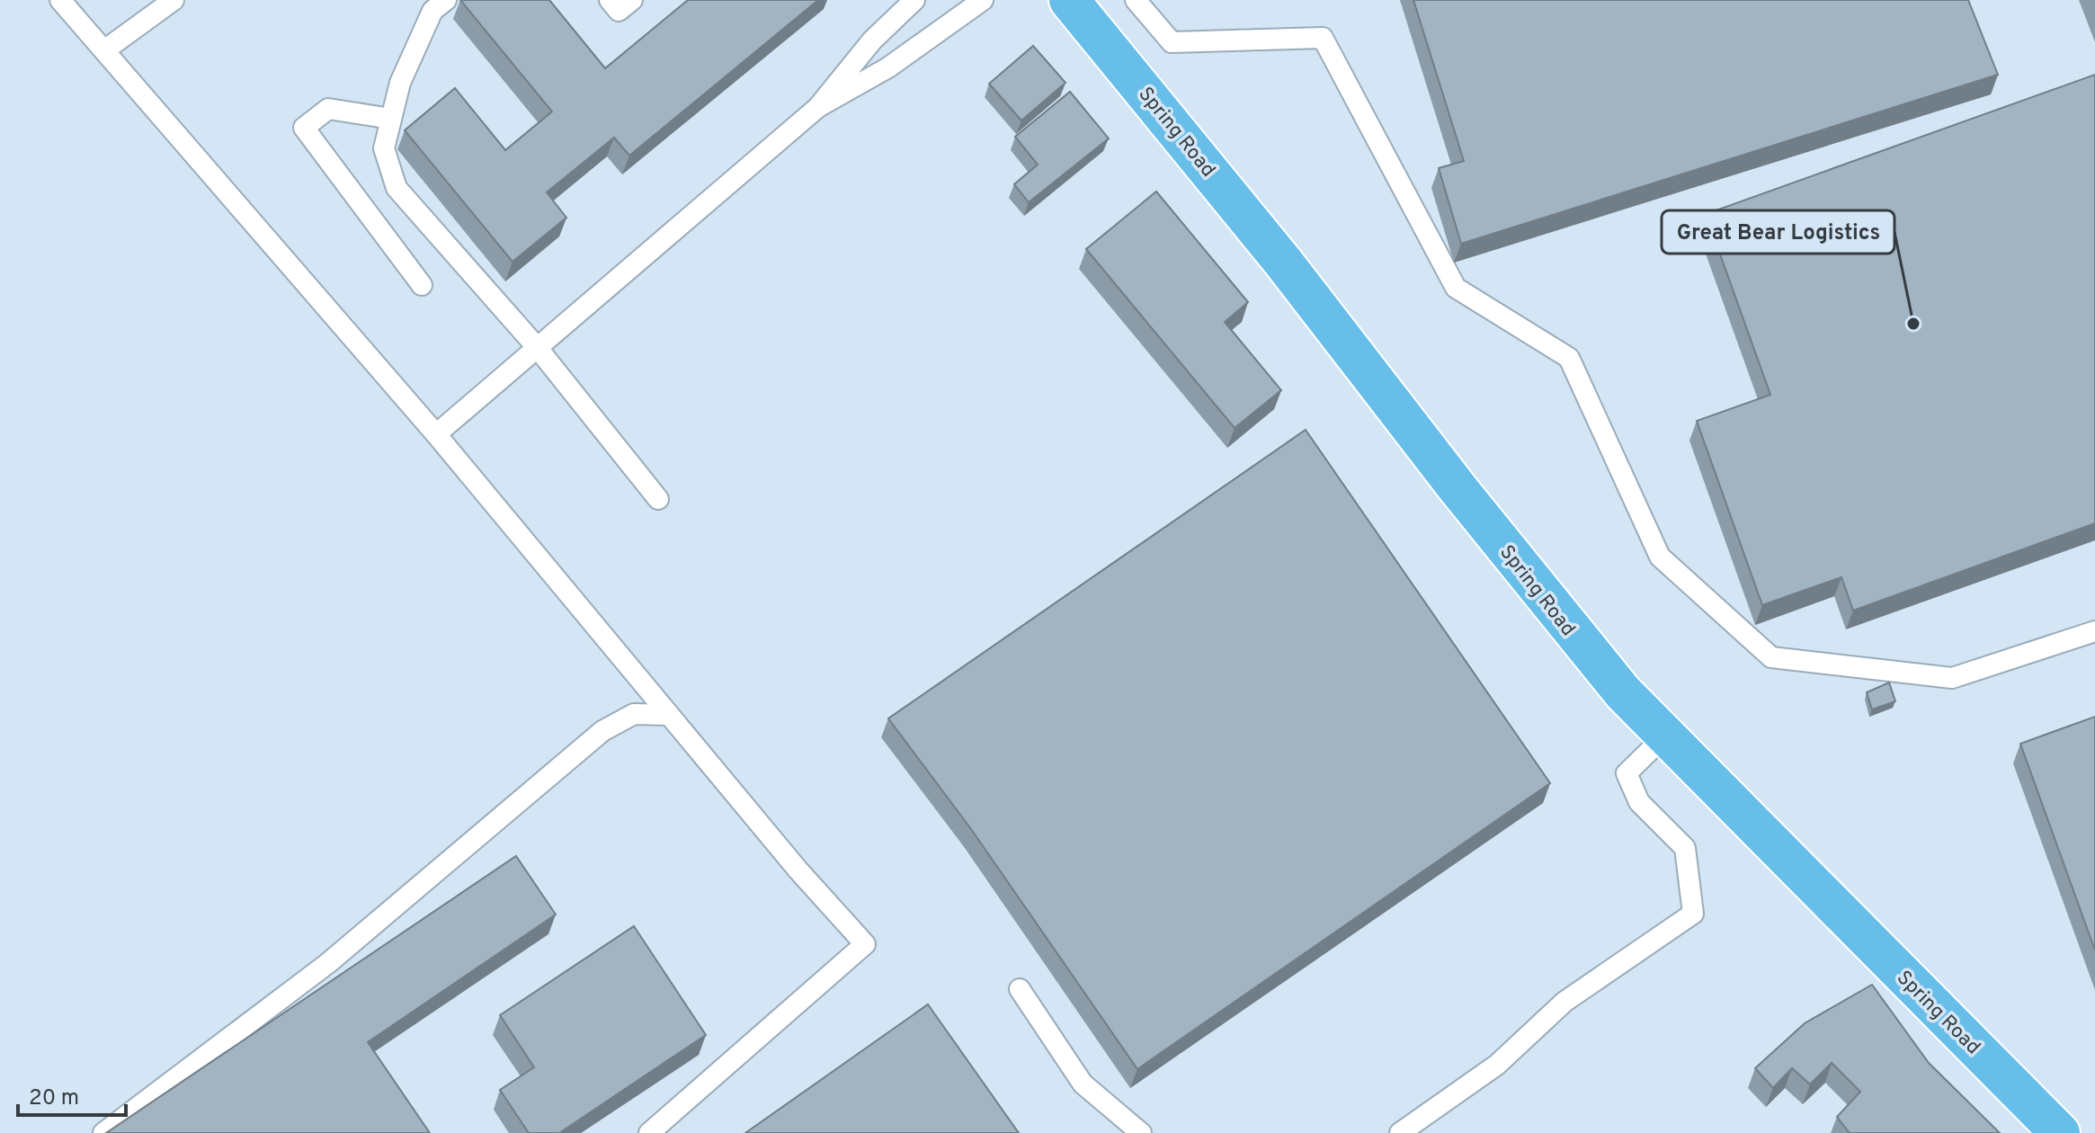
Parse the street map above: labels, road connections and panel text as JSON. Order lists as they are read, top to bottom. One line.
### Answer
{"streets":{"main road":["Spring Road"]},"places":["Great Bear Logistics"],"scale_bar":"20 m"}
